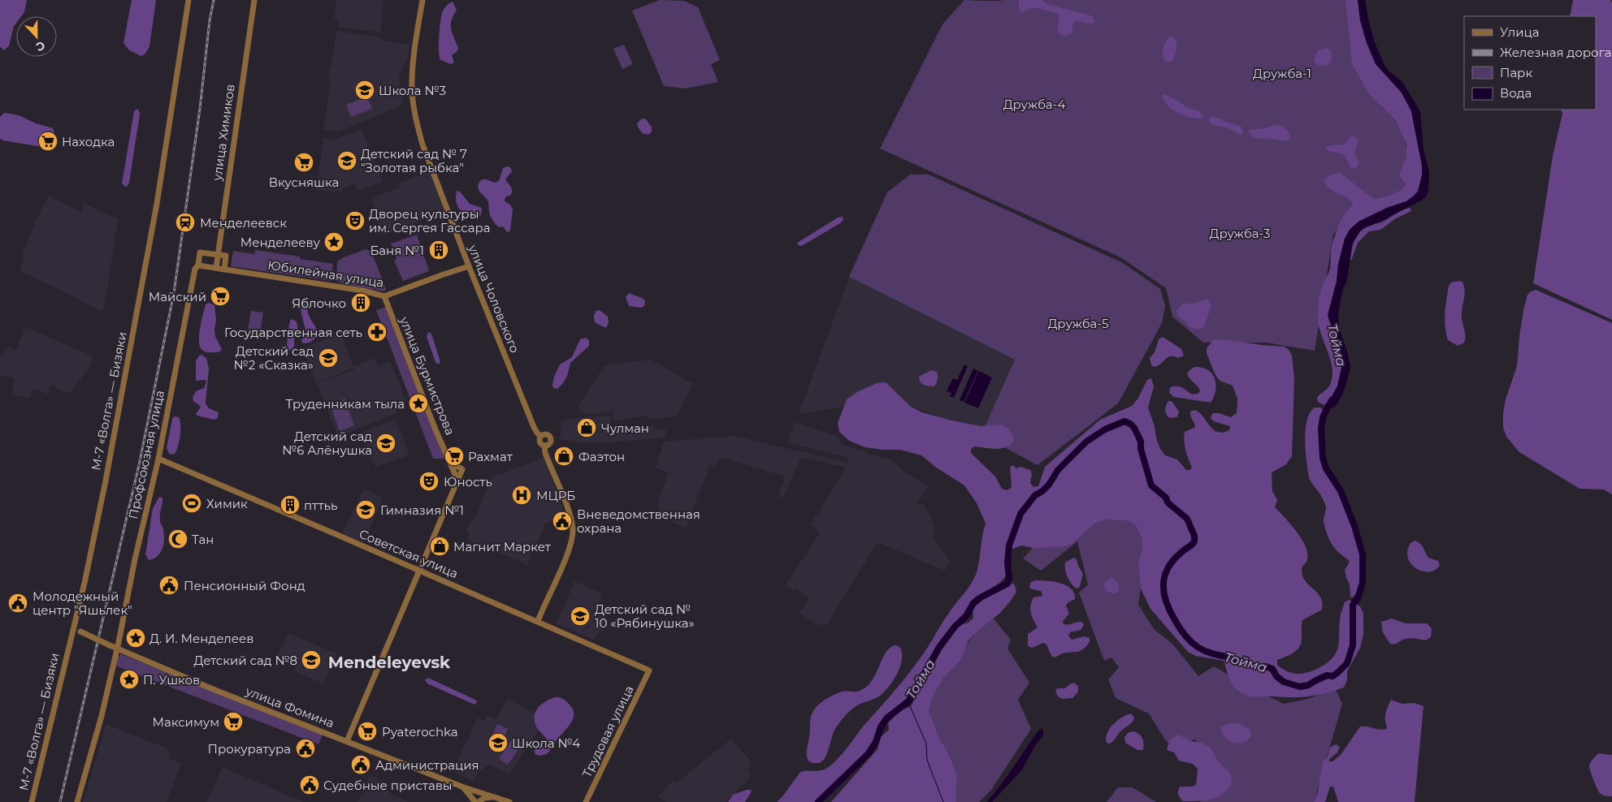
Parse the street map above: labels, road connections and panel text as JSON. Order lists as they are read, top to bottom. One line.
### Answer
{"streets":{"street":["улица Химиков","Юбилейная улица","улица Чоловского","улица Бурмистрова","М-7 «Волга» — Бизяки","Профсоюзная улица","Советская улица","улица Фомина","Трудовая улица"]},"crossings":[["улица Химиков","Юбилейная улица"],["улица Химиков","Профсоюзная улица"],["Юбилейная улица","улица Чоловского"],["Юбилейная улица","улица Бурмистрова"],["Юбилейная улица","Профсоюзная улица"],["М-7 «Волга» — Бизяки","улица Фомина"],["Профсоюзная улица","Советская улица"],["Профсоюзная улица","улица Фомина"],["Советская улица","Трудовая улица"]],"districts":["Mendeleyevsk"],"water":["Тойма"],"parks":["Дружба-1","Дружба-4","Дружба-3","Дружба-5"],"places":{"school or university":["Школа №3","Детский сад № 7 \"Золотая рыбка\"","Детский сад №2 «Сказка»","Детский сад №6 Алёнушка","Гимназия №1","Детский сад № 10 «Рябинушка»","Детский сад №8","Школа №4"],"supermarket":["Находка","Вкусняшка","Майский","Рахмат","Максимум","Pyaterochka"],"theatre":["Дворец культуры им. Сергея Гассара","Юность"],"station":["Менделеевск"],"place":["Менделееву","Труденникам тыла","Д. И. Менделеев","П. Ушков"],"building":["Баня №1","Яблочко","пттьь"],"pharmacy":["Государственная сеть"],"shop":["Чулман","Фаэтон","Магнит Маркет"],"hospital":["МЦРБ"],"sports":["Химик"],"public building":["Вневедомственная охрана","Пенсионный Фонд","Молодежный центр \"Яшьлек\"","Прокуратура","Администрация","Судебные приставы"],"mosque":["Тан"]},"legend":["Улица","Железная дорога","Парк","Вода"],"north":"bottom"}
